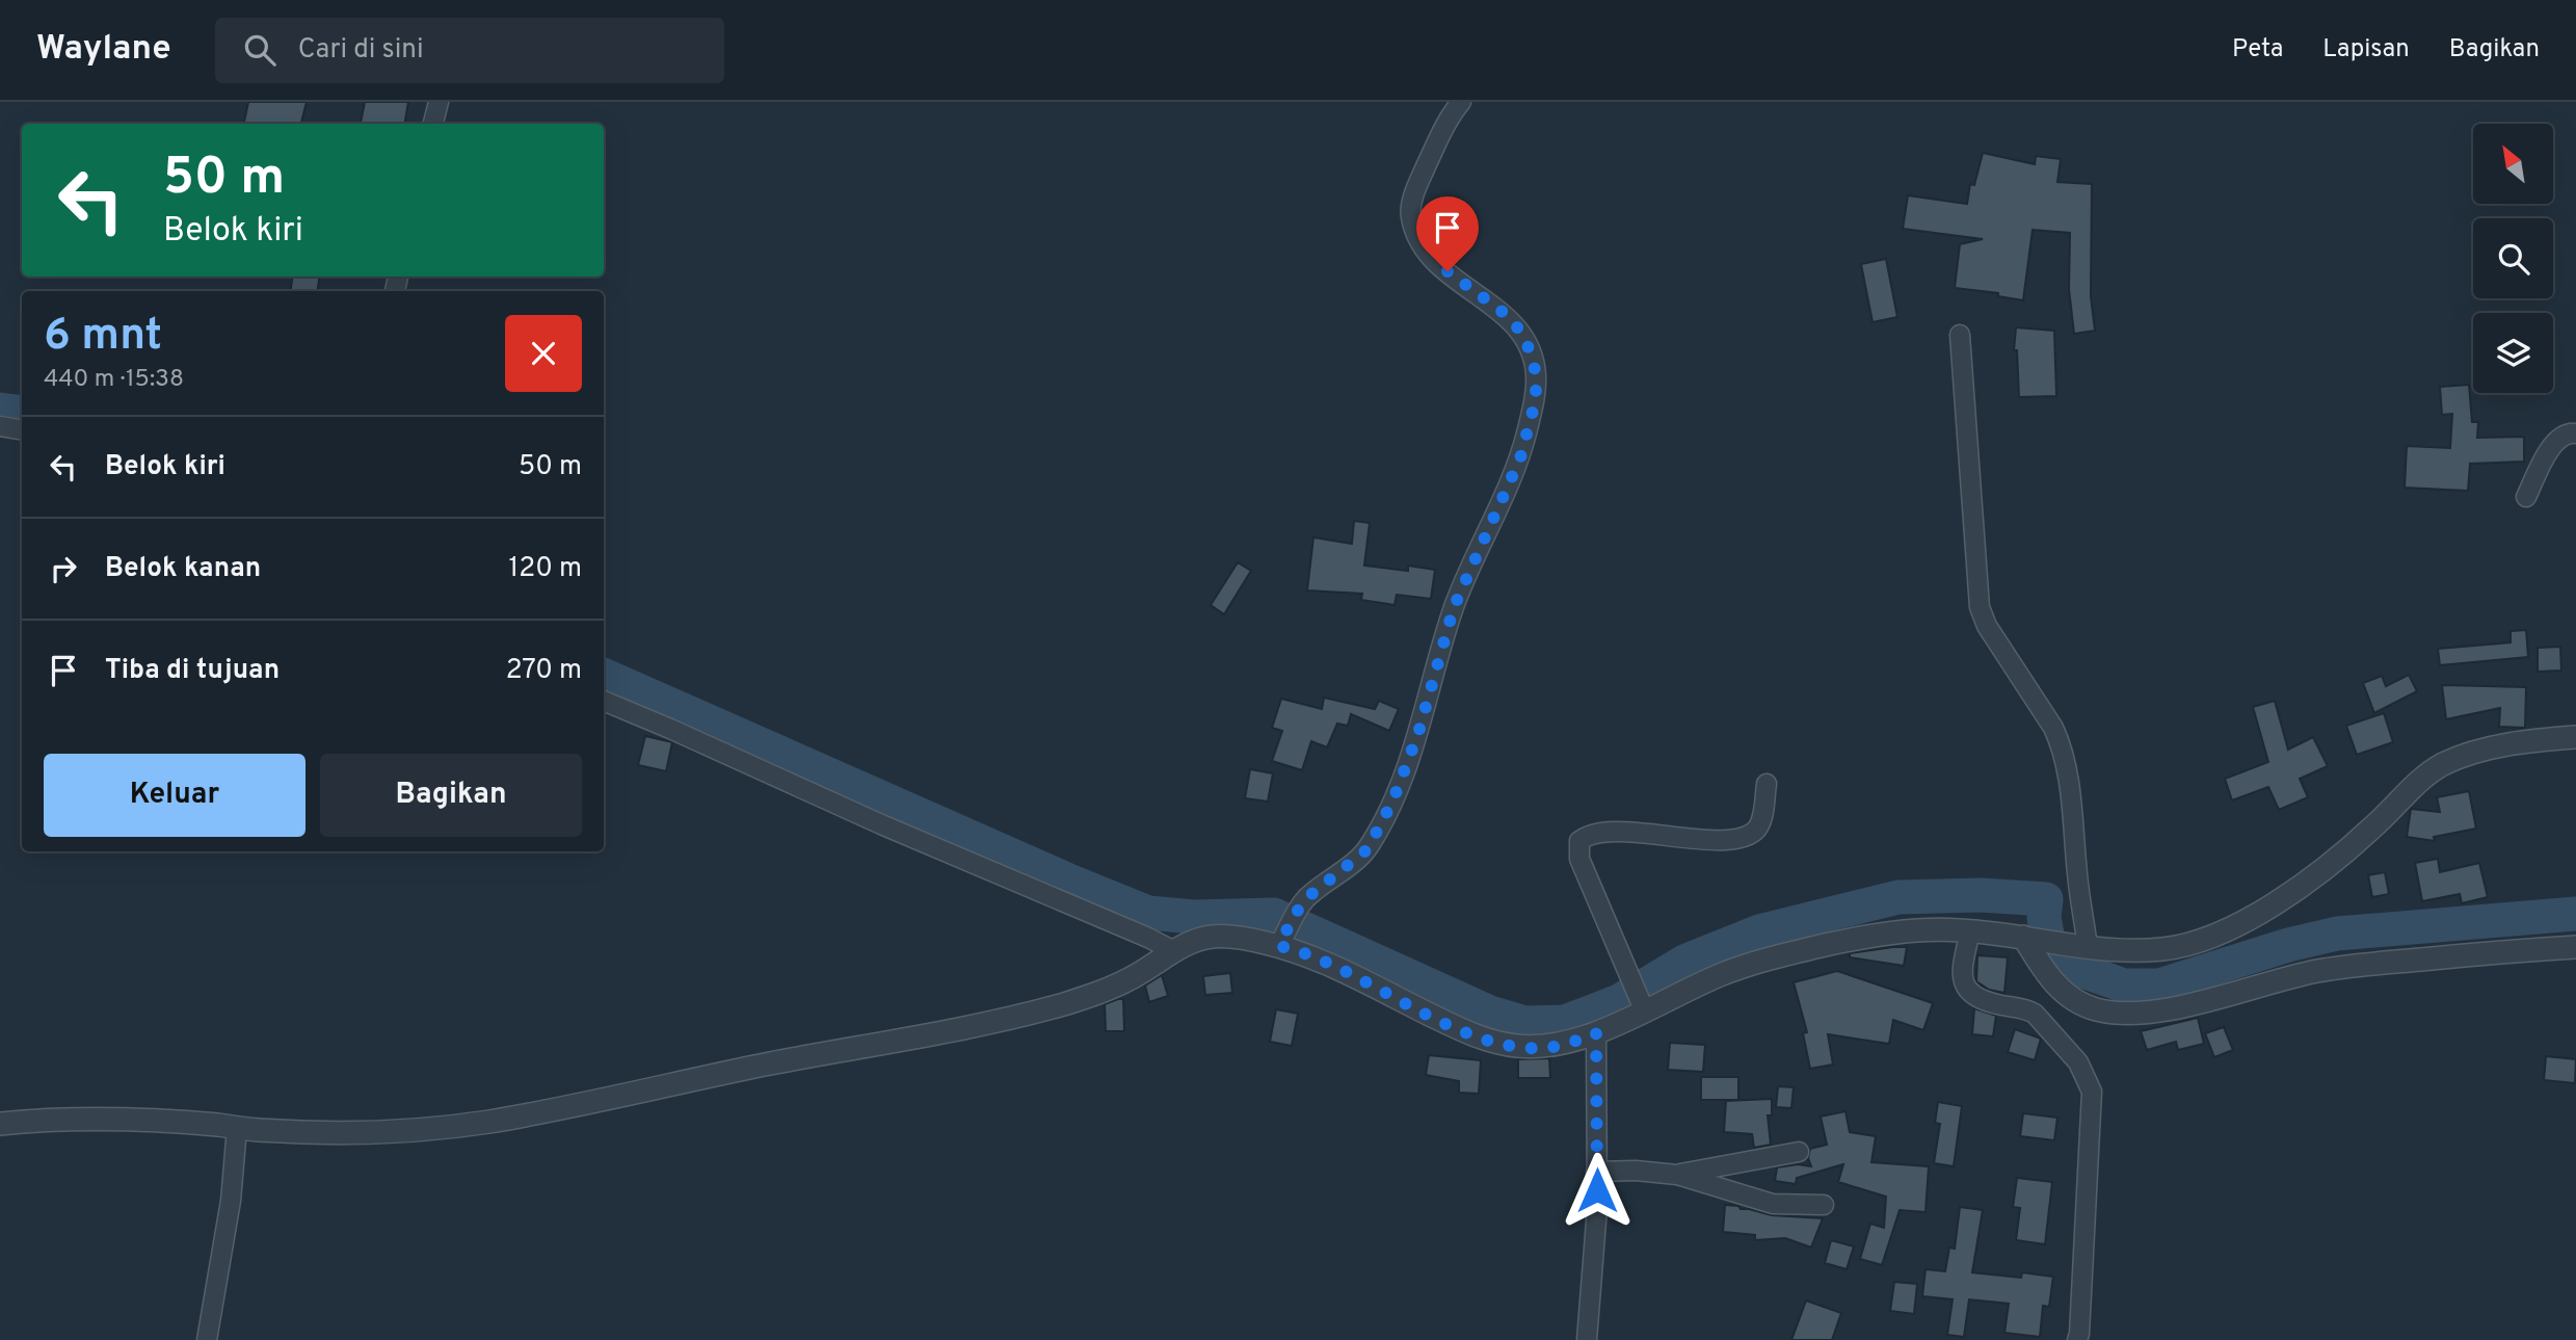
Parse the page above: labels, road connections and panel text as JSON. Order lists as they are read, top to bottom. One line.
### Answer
{"north":"top left","page":{"header":"Waylane","search":"Cari di sini","nav":["Peta","Lapisan","Bagikan"],"turn":["50 m","Belok kiri"],"heading":["6 mnt","440 m · 15:38"],"list":[{"name":"Belok kiri","value":"50 m"},{"name":"Belok kanan","value":"120 m"},{"name":"Tiba di tujuan","value":"270 m"}],"buttons":["Keluar","Bagikan"]}}
